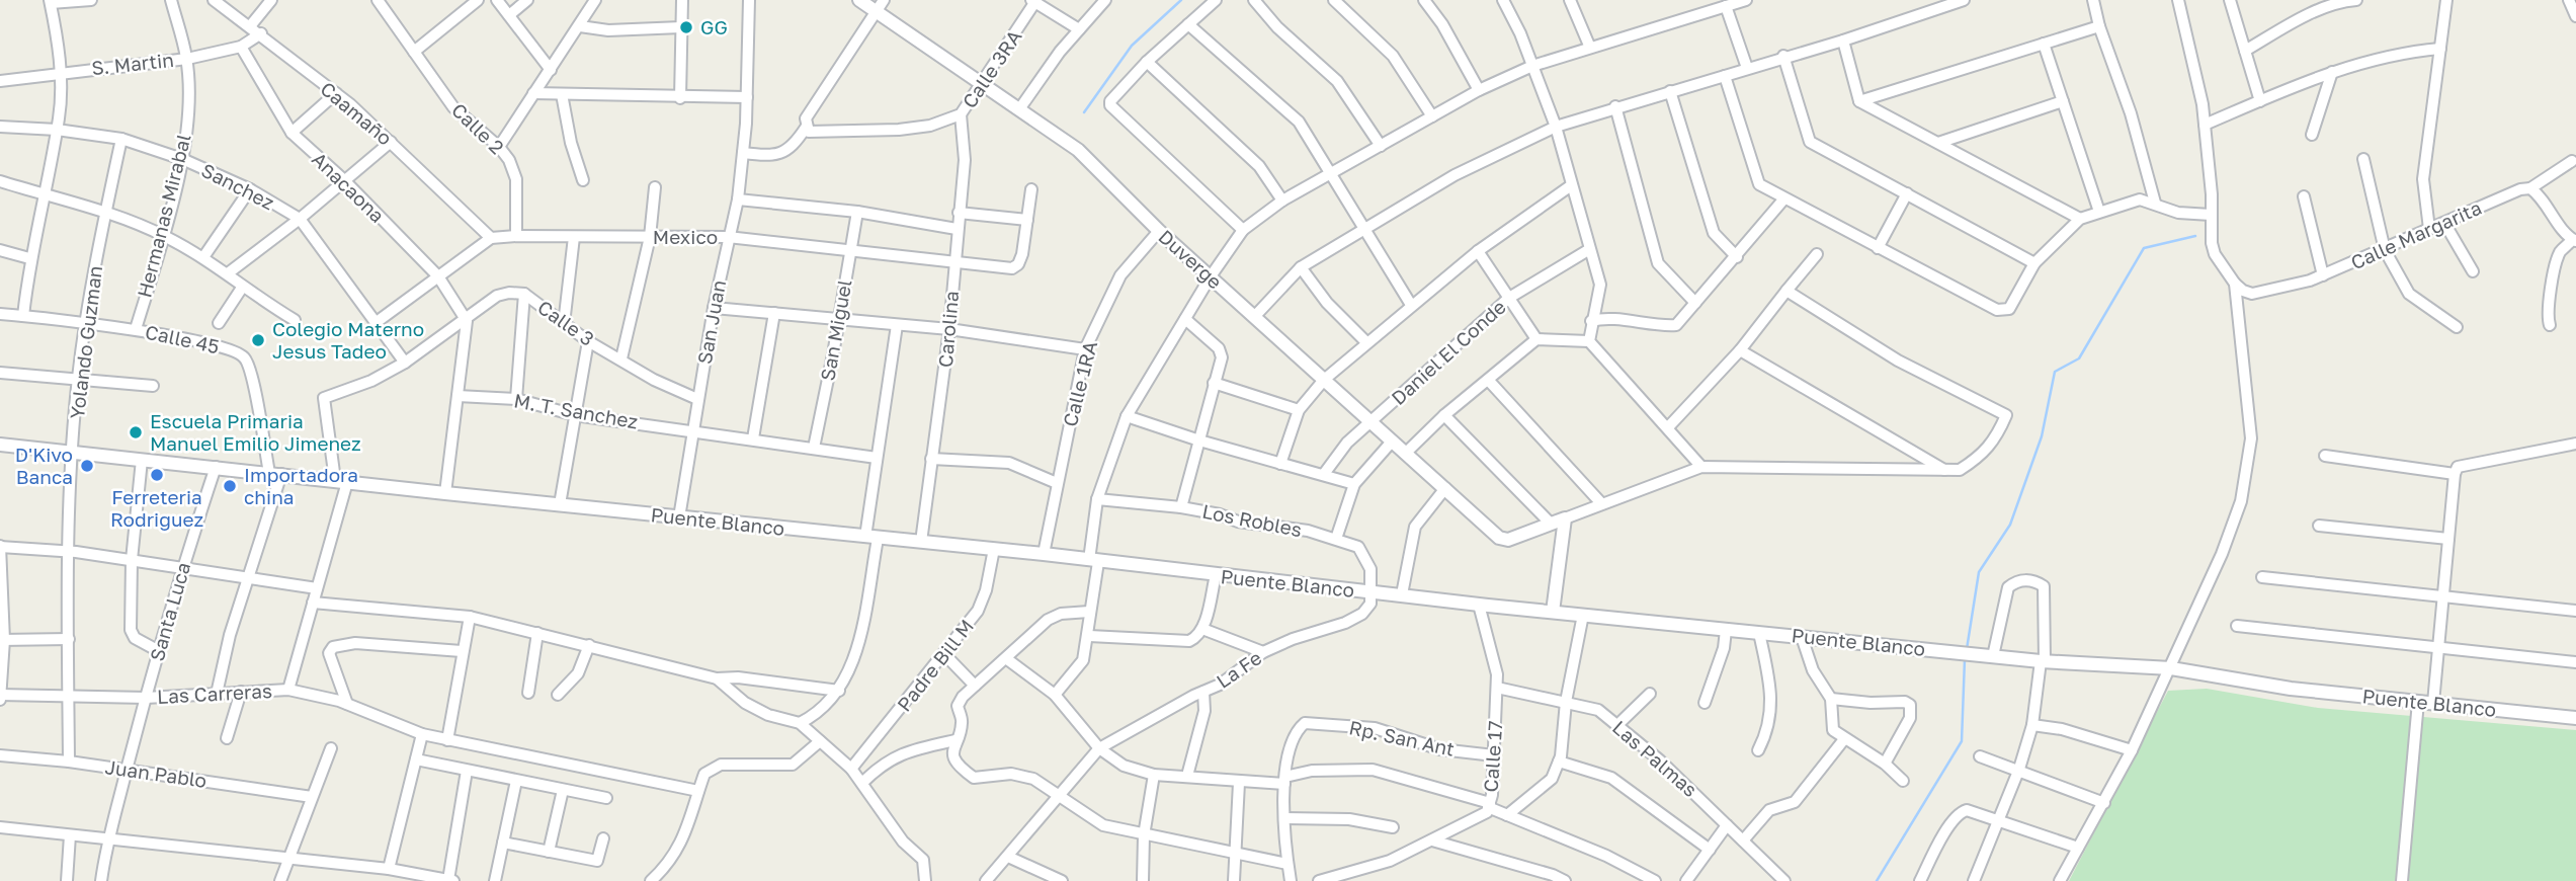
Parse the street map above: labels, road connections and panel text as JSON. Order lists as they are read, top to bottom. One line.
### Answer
{"streets":{"street":["S. Martin","Calle 3RA","Caamaño","Calle 2","Sanchez","Anacaona","Hermanas Mirabal","Calle Margarita","Mexico","Duverge","San Juan","Calle 3","Carolina","San Miguel","Calle 45","Yolando Guzman","Daniel El Conde","Calle 1RA","M. T. Sanchez","Los Robles","Puente Blanco","Santa Luca","Padre Bill M","La Fe","Las Carreras","Rp. San Ant","Calle 17","Las Palmas","Juan Pablo"]},"crossings":[["S. Martin","Caamaño"],["S. Martin","Anacaona"],["S. Martin","Hermanas Mirabal"],["Calle 3RA","Duverge"],["Calle 3RA","Carolina"],["Caamaño","Mexico"],["Calle 2","Mexico"],["Sanchez","Hermanas Mirabal"],["Sanchez","Calle 3"],["Sanchez","Yolando Guzman"],["Anacaona","Calle 3"],["Hermanas Mirabal","Calle 45"],["Mexico","San Juan"],["Mexico","Carolina"],["Mexico","San Miguel"],["Duverge","Daniel El Conde"],["Duverge","Calle 1RA"],["San Juan","Calle 3"],["San Juan","M. T. Sanchez"],["San Juan","Puente Blanco"],["Calle 3","Puente Blanco"],["Carolina","Puente Blanco"],["San Miguel","M. T. Sanchez"],["Calle 45","Yolando Guzman"],["Calle 45","Puente Blanco"],["Yolando Guzman","Puente Blanco"],["Yolando Guzman","Las Carreras"],["Yolando Guzman","Juan Pablo"],["Calle 1RA","Puente Blanco"],["Los Robles","Puente Blanco"],["Los Robles","La Fe"],["Puente Blanco","Santa Luca"],["Puente Blanco","Padre Bill M"],["Puente Blanco","La Fe"],["Puente Blanco","Calle 17"],["Santa Luca","Las Carreras"],["Santa Luca","Juan Pablo"],["Rp. San Ant","Calle 17"],["Calle 17","Las Palmas"]],"places":["GG","Colegio Materno Jesus Tadeo","Escuela Primaria Manuel Emilio Jimenez","D'Kivo Banca","Ferreteria Rodriguez","Importadora china"]}
